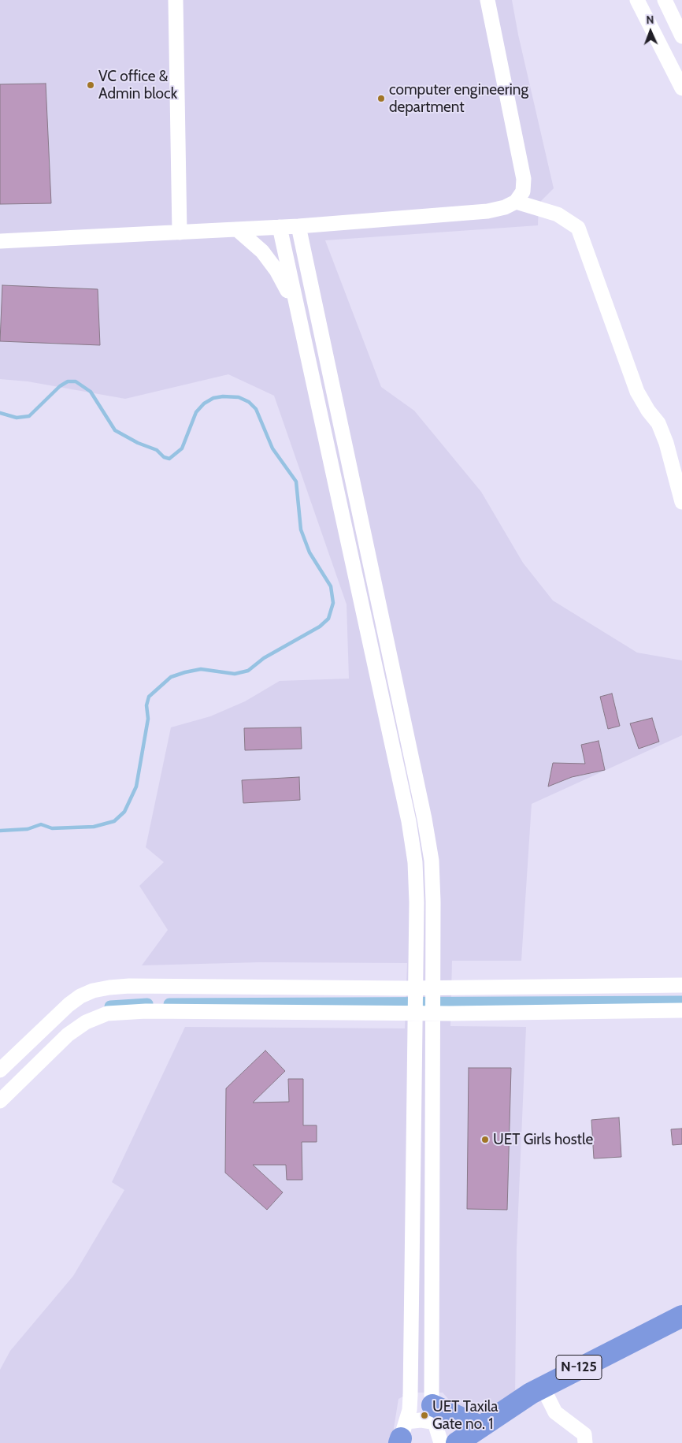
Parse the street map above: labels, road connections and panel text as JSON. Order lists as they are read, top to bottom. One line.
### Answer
{"streets":{"highway":["N-125"]},"places":["VC office & Admin block","computer engineering department","UET Girls hostle","UET Taxila Gate no. 1"],"north":"top"}
